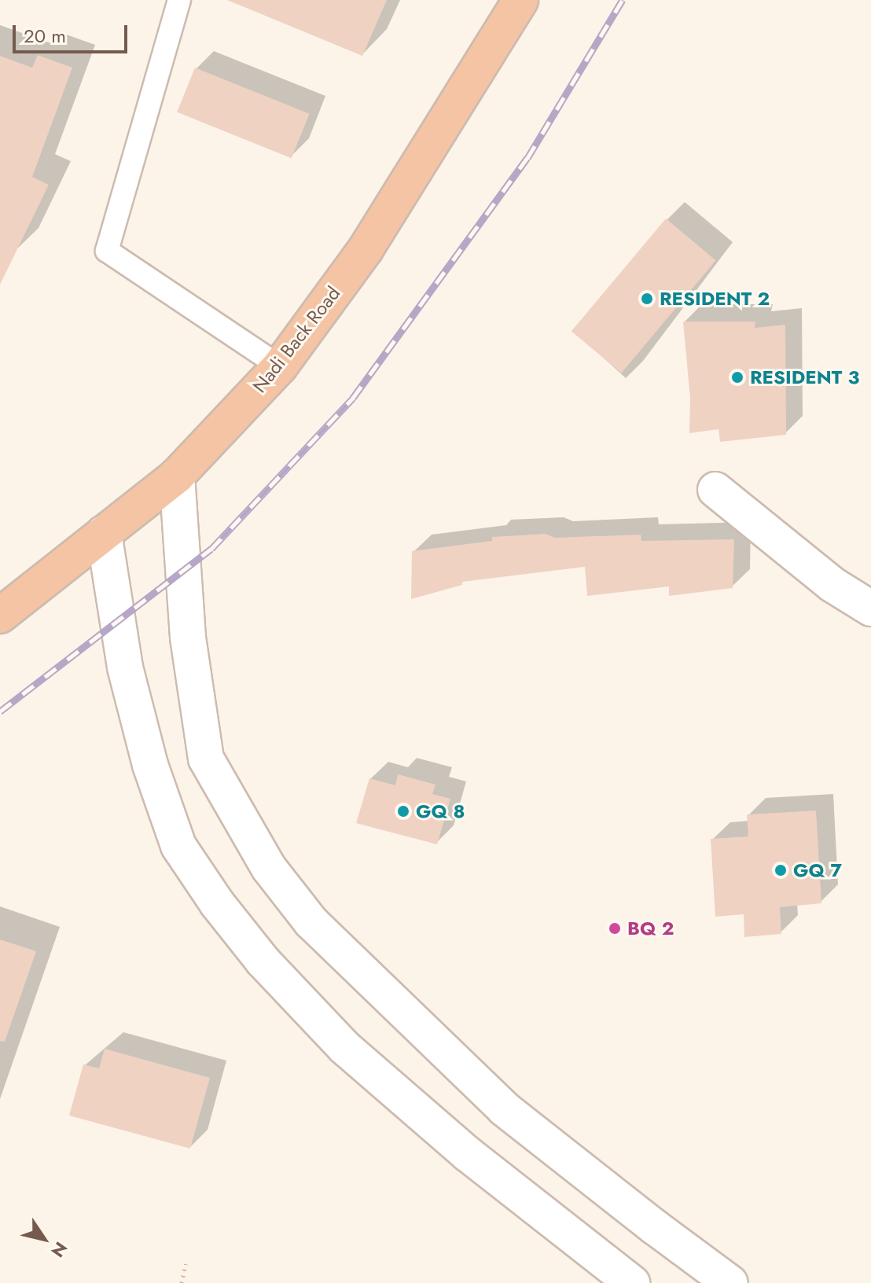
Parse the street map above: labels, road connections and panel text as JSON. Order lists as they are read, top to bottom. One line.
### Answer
{"streets":{"highway":["Nadi Back Road"]},"places":["RESIDENT 2","RESIDENT 3","GQ 8","GQ 7","BQ 2"],"scale_bar":"20 m","north":"bottom right"}
